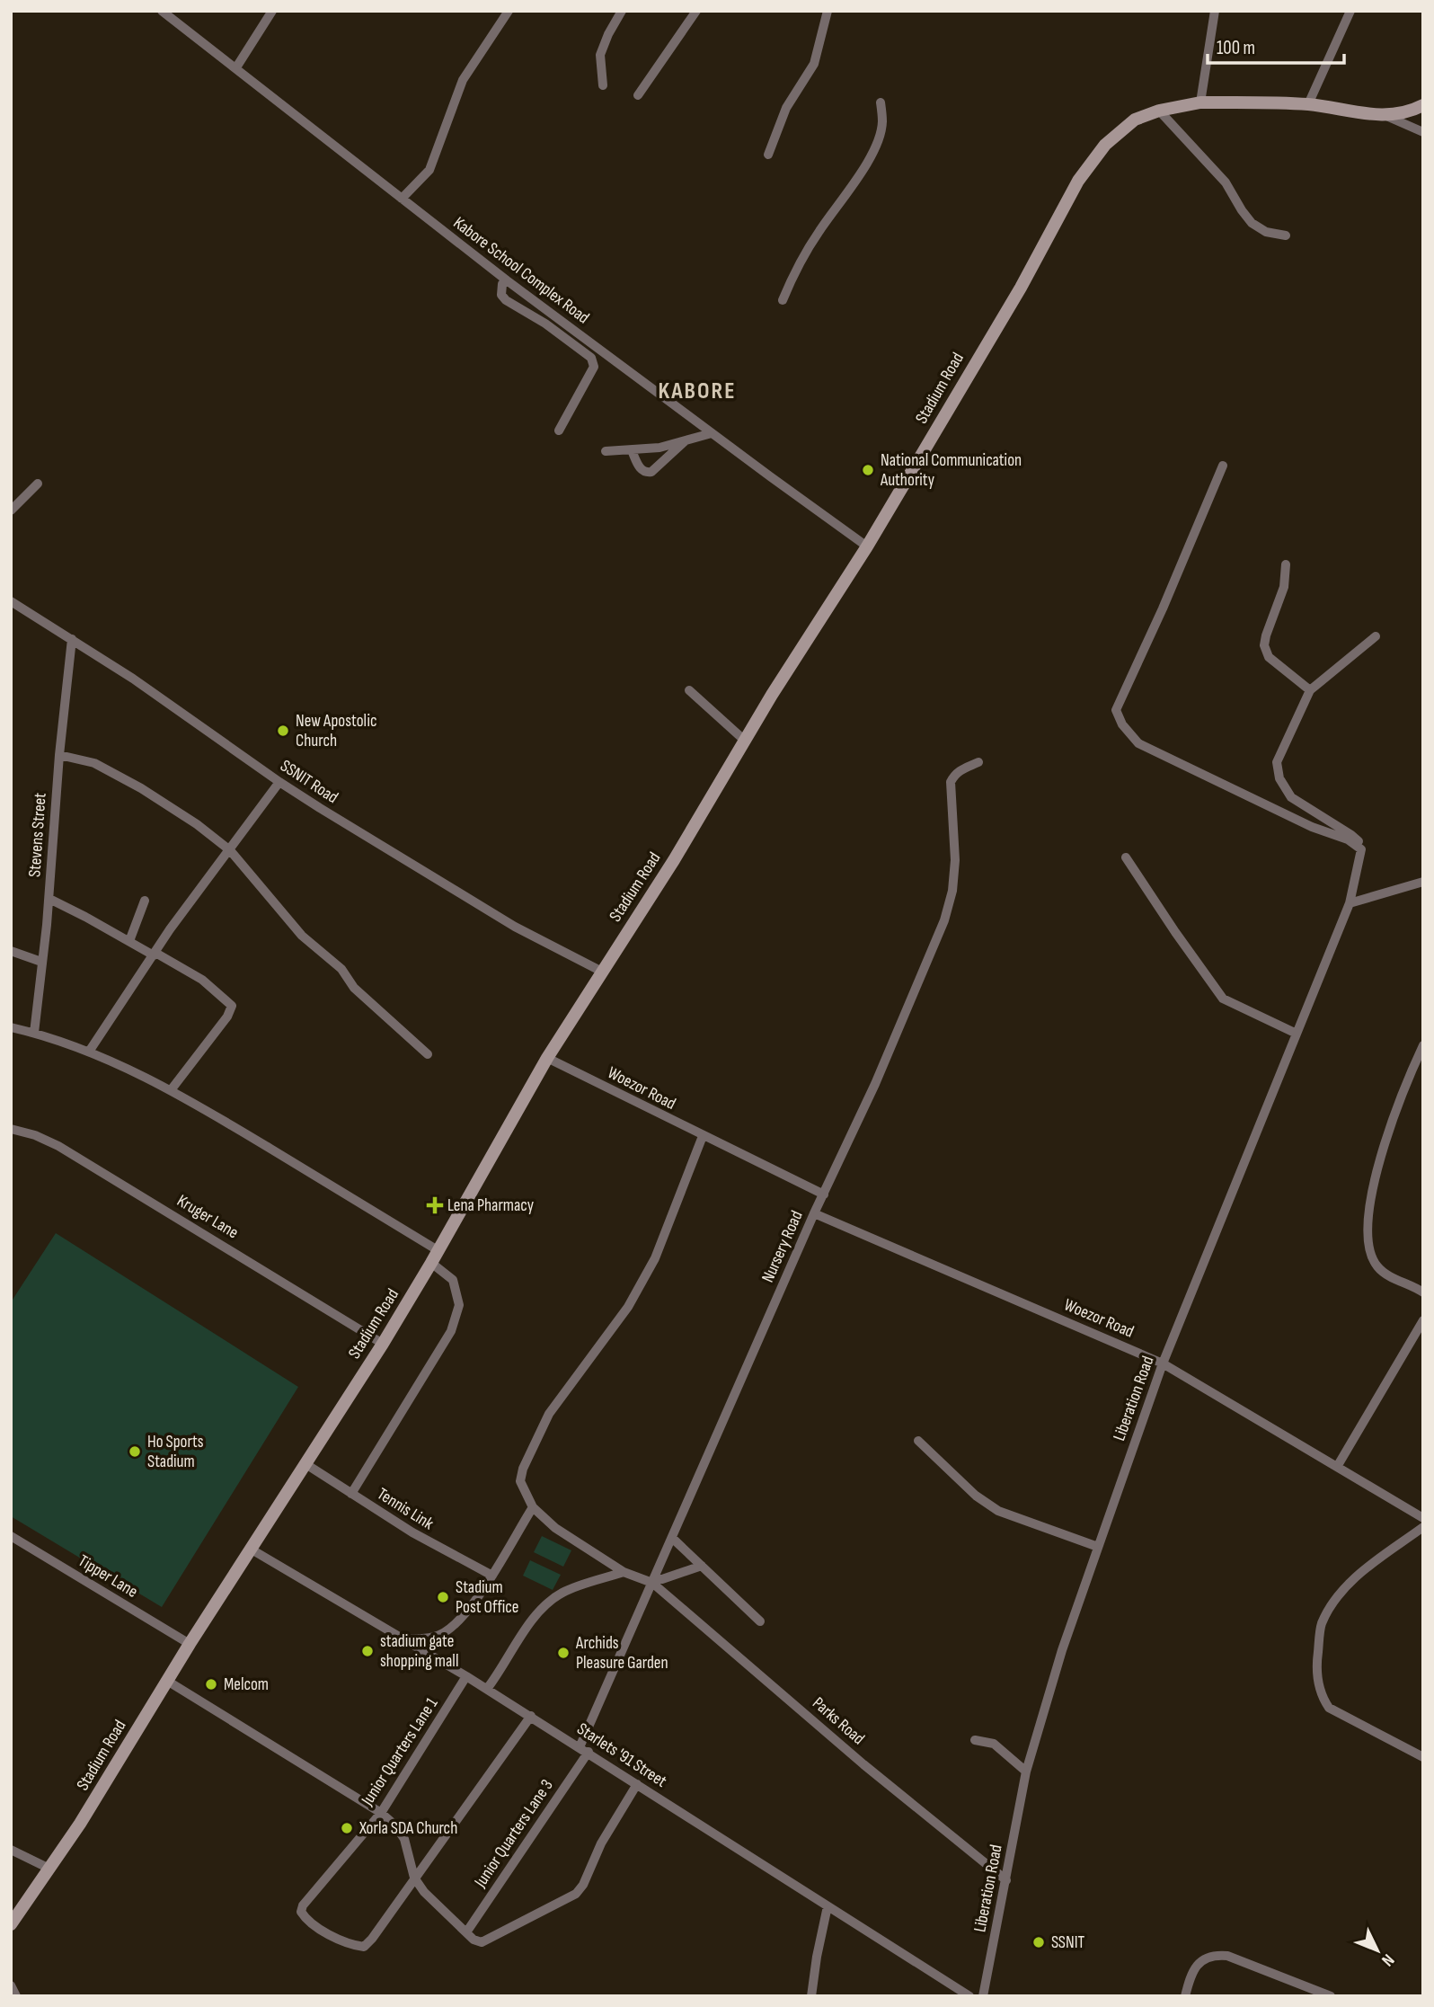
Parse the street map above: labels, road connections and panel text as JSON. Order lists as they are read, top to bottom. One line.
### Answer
{"streets":{"main road":["Stadium Road"],"street":["Kabore School Complex Road","SSNIT Road","Stevens Street","Woezor Road","Kruger Lane","Nursery Road","Liberation Road","Tennis Link","Tipper Lane","Parks Road","Junior Quarters Lane 1","Starlets '91 Street","Junior Quarters Lane 3"]},"crossings":[["Kabore School Complex Road","Stadium Road"],["Stadium Road","SSNIT Road"],["Stadium Road","Woezor Road"],["Stadium Road","Kruger Lane"],["Stadium Road","Tennis Link"],["Stadium Road","Tipper Lane"],["Stadium Road","Starlets '91 Street"],["SSNIT Road","Stevens Street"],["Woezor Road","Nursery Road"],["Woezor Road","Liberation Road"],["Nursery Road","Parks Road"],["Nursery Road","Starlets '91 Street"],["Nursery Road","Junior Quarters Lane 3"],["Liberation Road","Parks Road"],["Junior Quarters Lane 1","Starlets '91 Street"],["Starlets '91 Street","Junior Quarters Lane 3"]],"districts":["KABORE"],"places":{"other":["National Communication Authority","New Apostolic Church","Ho Sports Stadium","Stadium Post Office","stadium gate shopping mall","Archids Pleasure Garden","Melcom","Xorla SDA Church","SSNIT"],"health":["Lena Pharmacy"]},"scale_bar":"100 m","north":"bottom right"}
